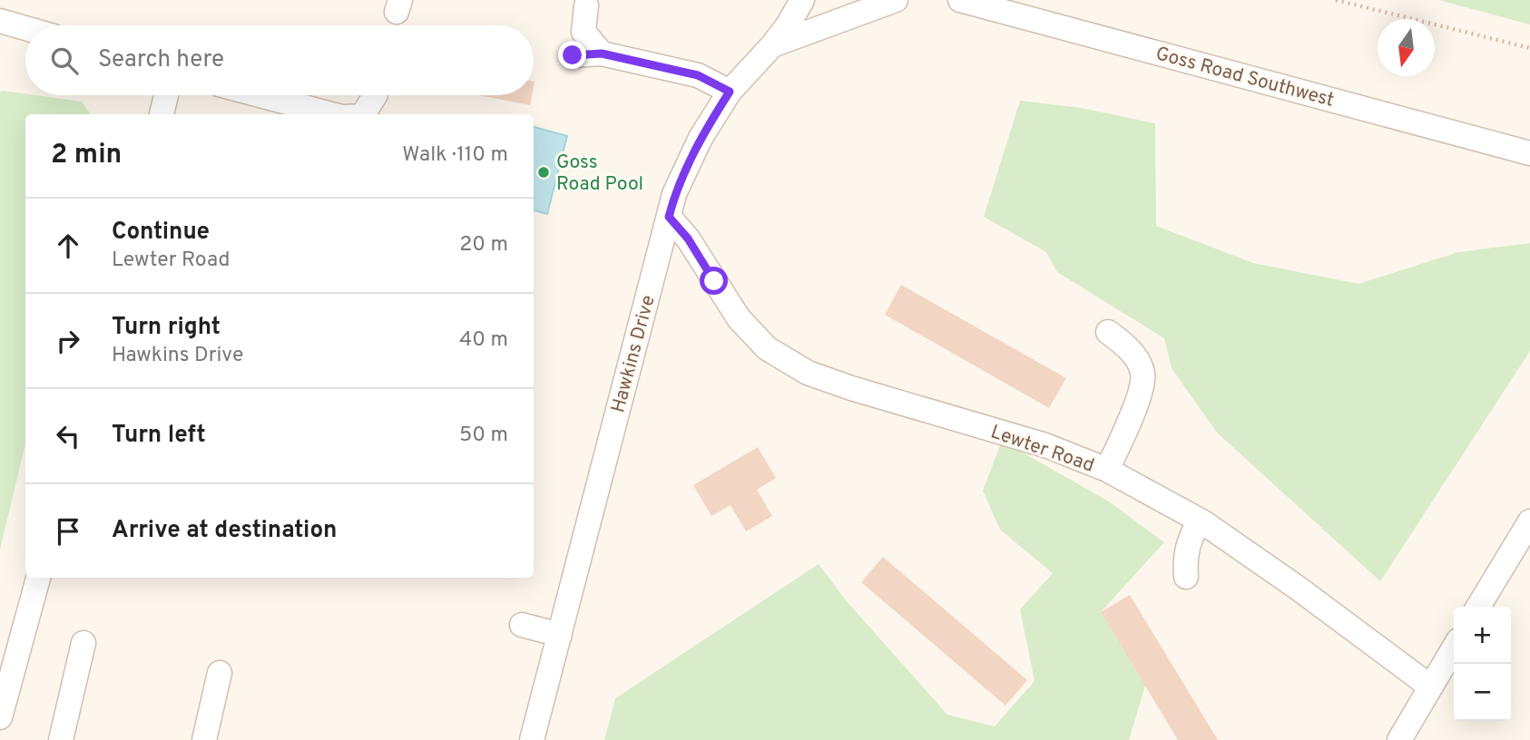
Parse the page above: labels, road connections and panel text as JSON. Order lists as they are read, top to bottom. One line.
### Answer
{"streets":{"street":["Goss Road Southwest","Hawkins Drive","Lewter Road"]},"crossings":[["Hawkins Drive","Lewter Road"]],"places":["Goss Road Pool"],"north":"bottom","page":{"search":"Search here","heading":["2 min","Walk · 110 m"],"list":[["Continue","Lewter Road","20 m"],["Turn right","Hawkins Drive","40 m"],["Turn left","50 m"],"Arrive at destination"],"map_buttons":["+","−"]}}
